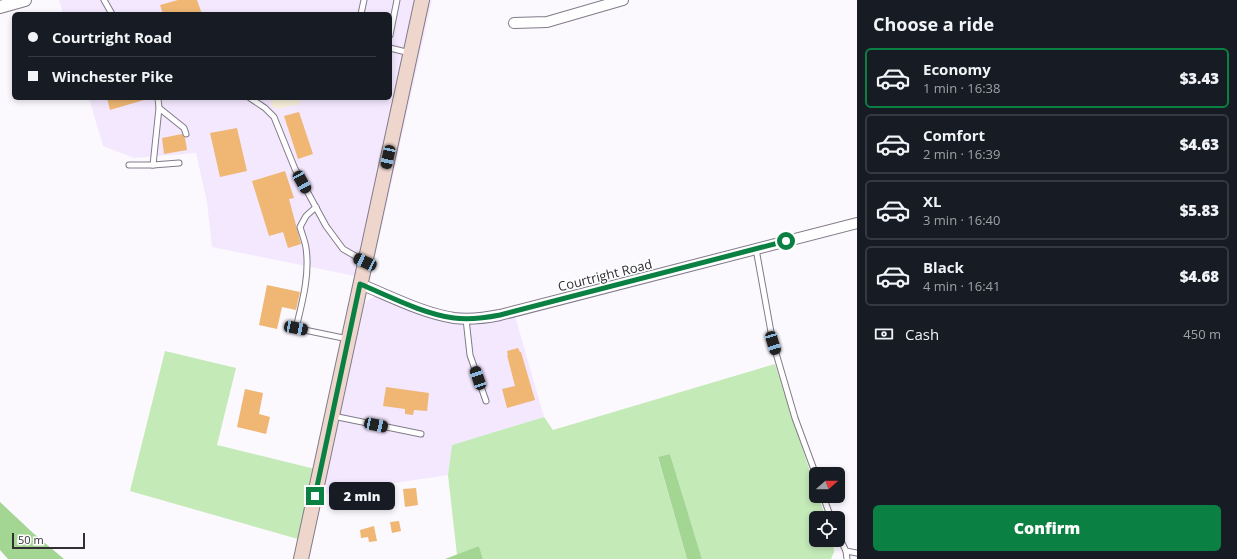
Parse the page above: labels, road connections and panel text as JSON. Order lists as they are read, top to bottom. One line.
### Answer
{"streets":{"street":["Courtright Road"]},"scale_bar":"50 m","north":"right","page":{"heading":"Choose a ride","banner":["Courtright Road","Winchester Pike"],"list":[{"name":"Economy","note":"1 min · 16:38","value":"$3.43"},{"name":"Comfort","note":"2 min · 16:39","value":"$4.63"},{"name":"XL","note":"3 min · 16:40","value":"$5.83"},{"name":"Black","note":"4 min · 16:41","value":"$4.68"}],"pay":["Cash","450 m"],"bubble":"2 min","buttons":"Confirm","scale":"50 m"}}
